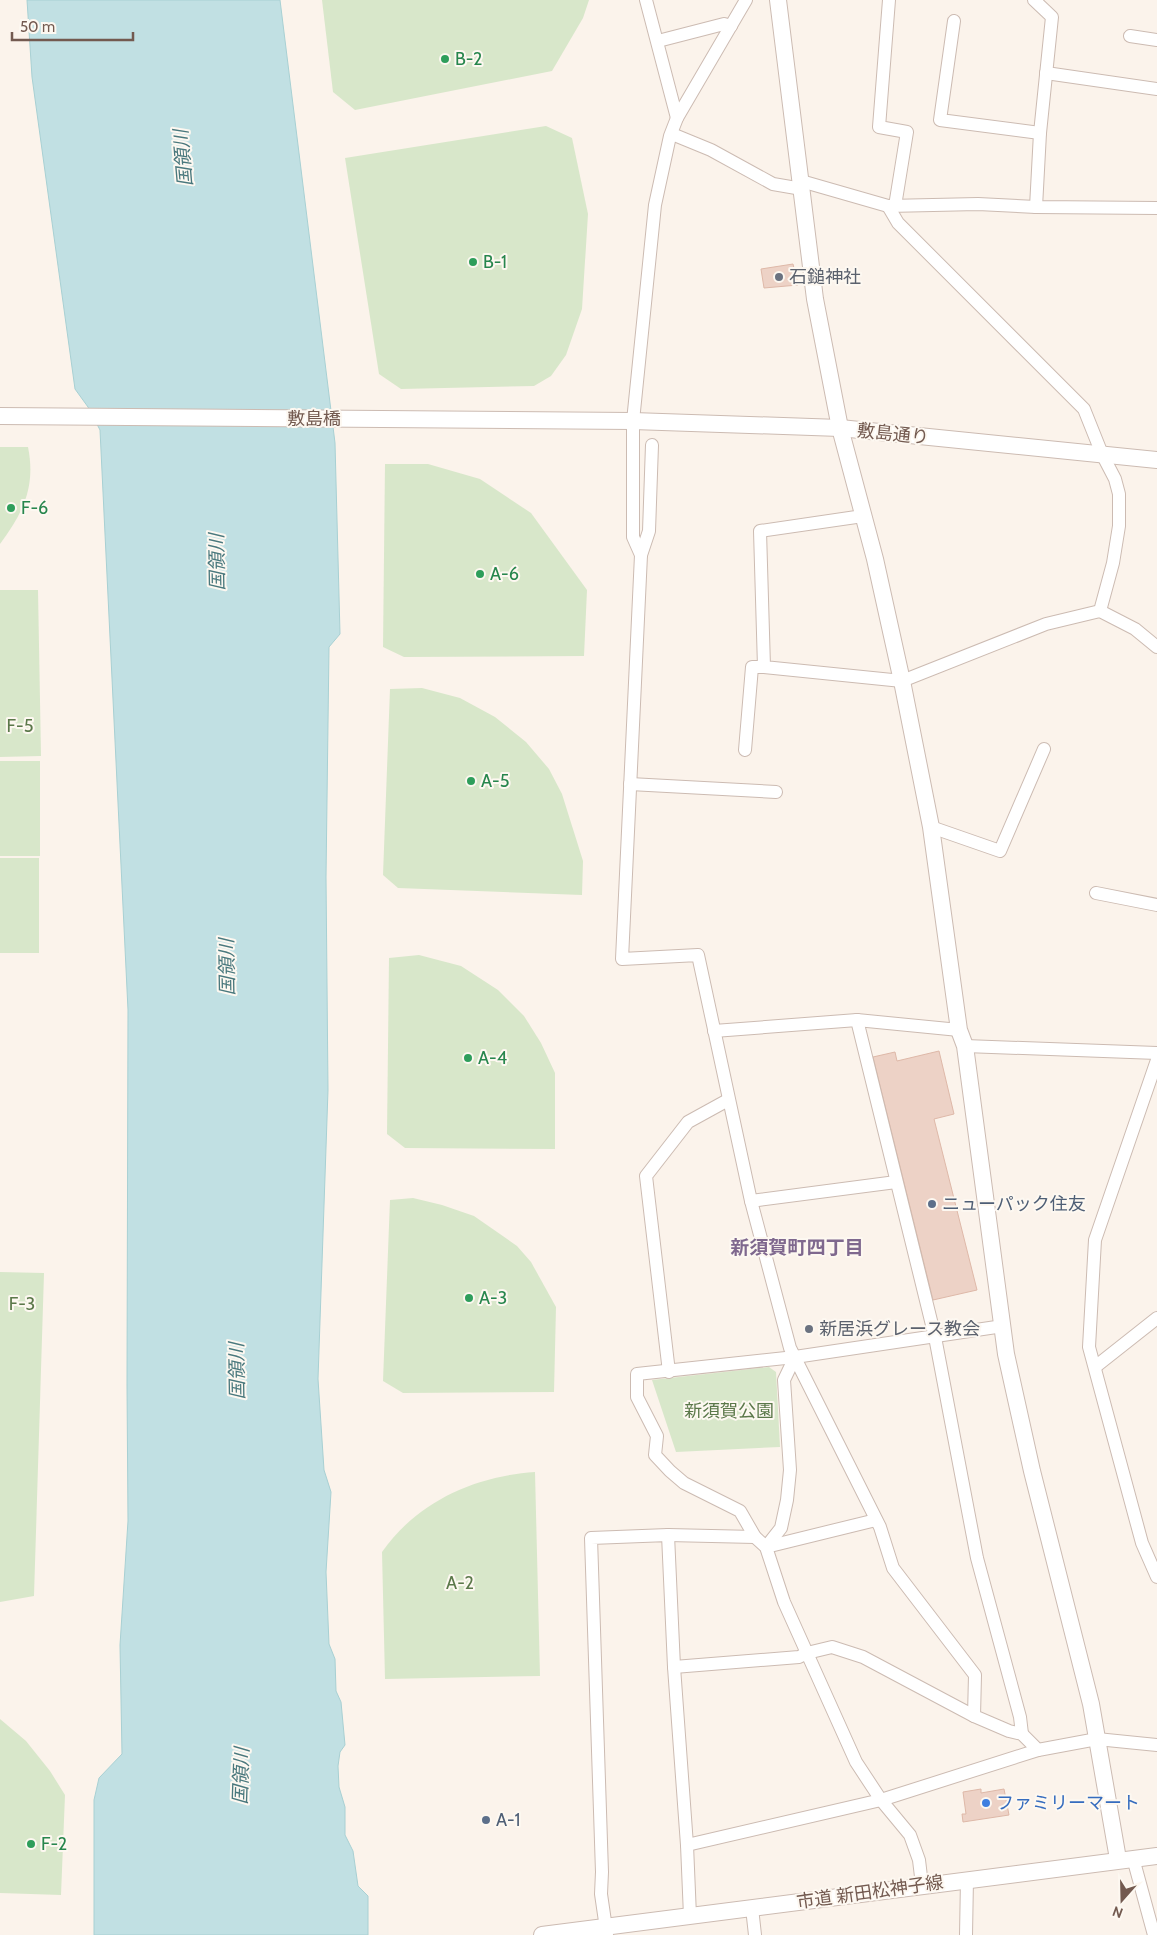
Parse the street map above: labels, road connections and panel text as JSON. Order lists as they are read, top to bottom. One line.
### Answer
{"streets":{"street":["敷島橋","敷島通り","市道 新田松神子線"]},"crossings":[["敷島橋","敷島通り"]],"districts":["新須賀町四丁目"],"water":["国領川"],"parks":["F-5","F-3","新須賀公園","A-2"],"places":["B-2","B-1","石鎚神社","F-6","A-6","A-5","A-4","ニューパック住友","A-3","新居浜グレース教会","ファミリーマート","A-1","F-2"],"scale_bar":"50 m","north":"bottom"}
